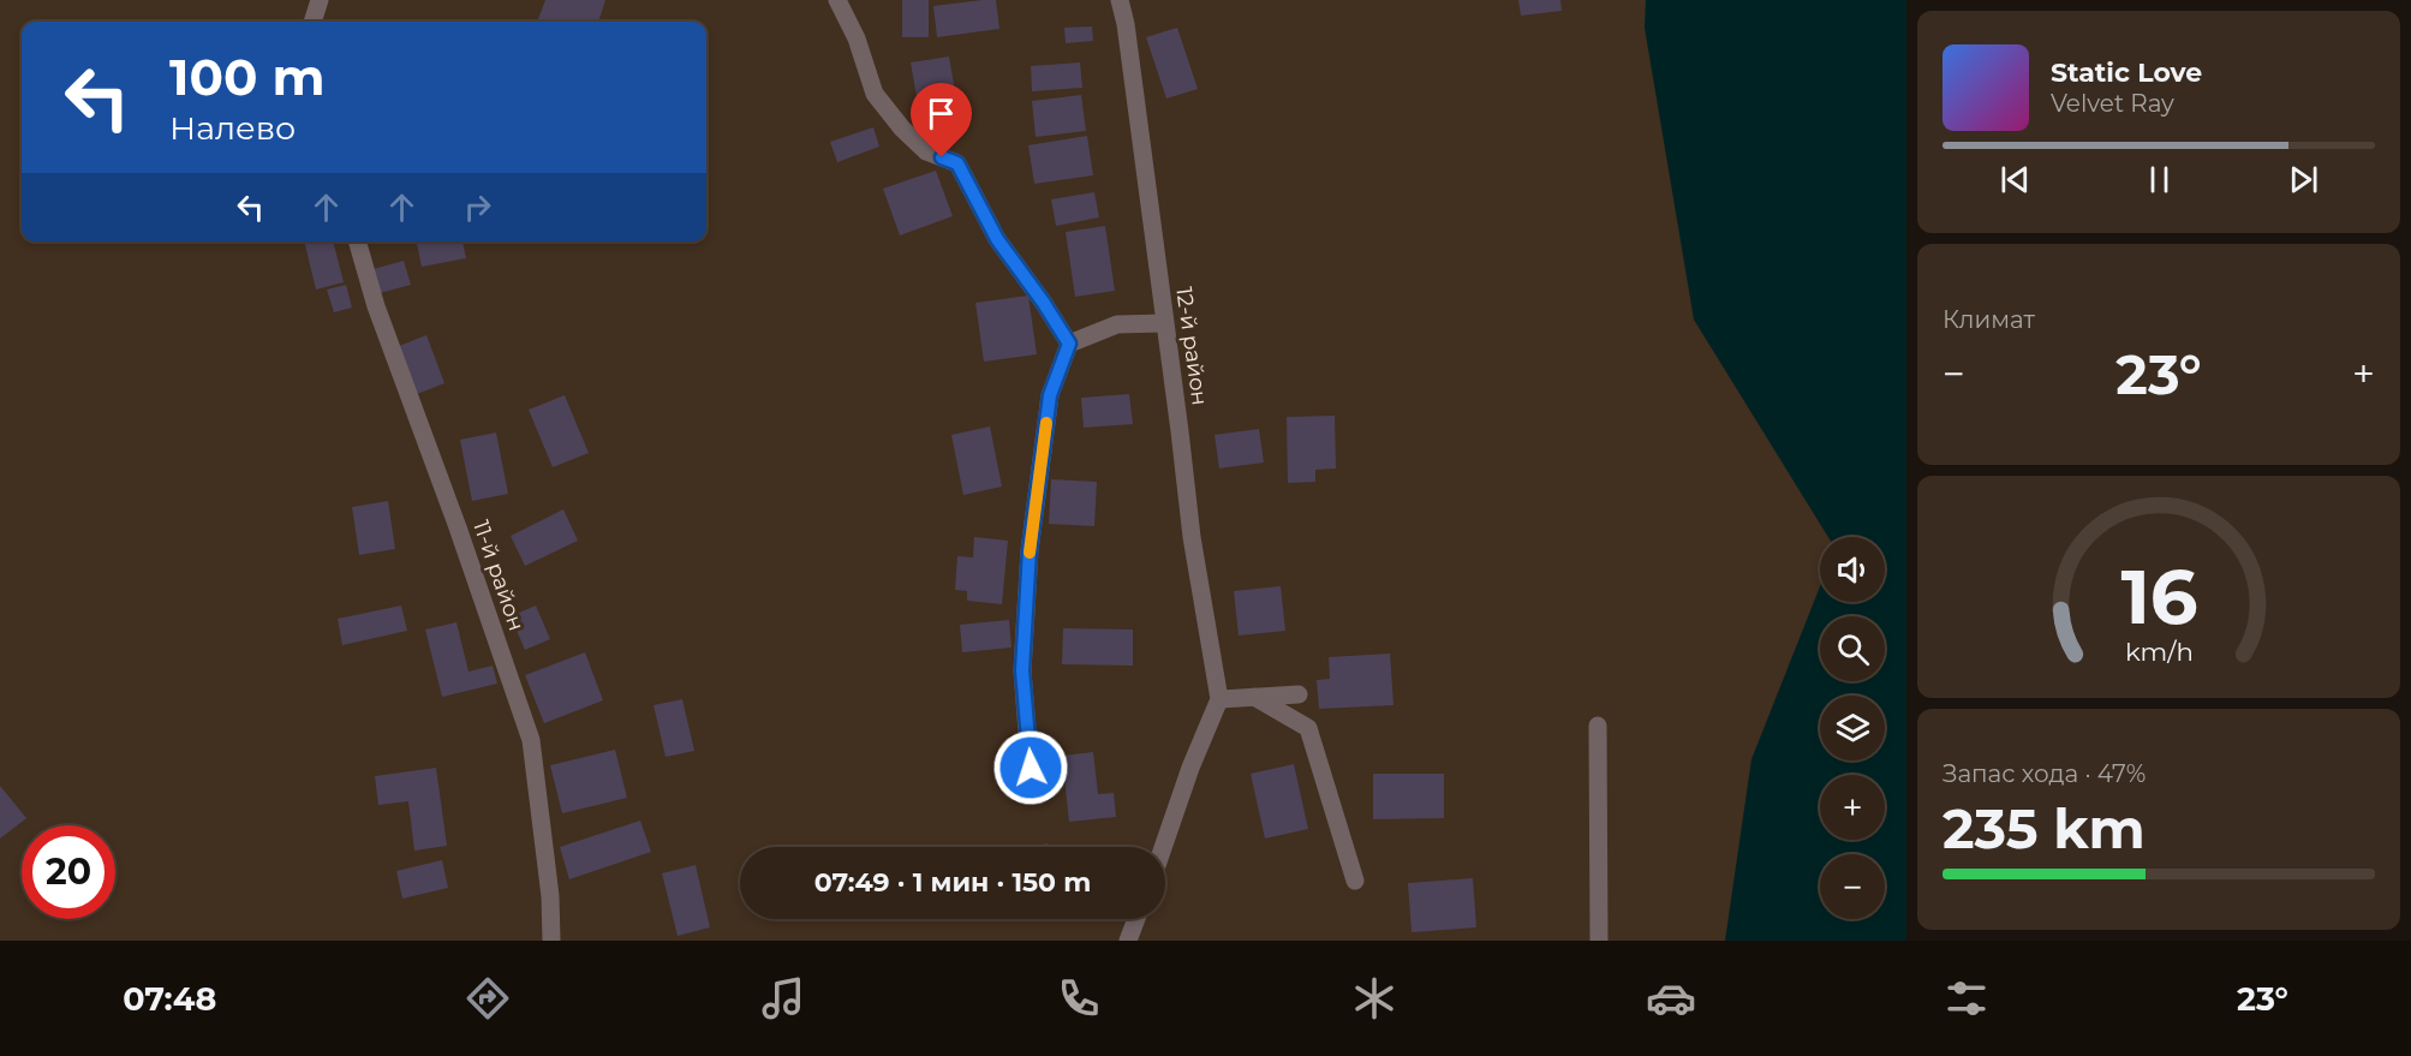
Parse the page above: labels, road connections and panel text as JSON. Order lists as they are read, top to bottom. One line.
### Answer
{"streets":{"street":["12-й район","11-й район"]},"page":{"turn":["100 m","Налево"],"song":["Static Love","Velvet Ray"],"tile":["Климат",["Запас хода · 47%","235 km"]],"heat":["−","23°","+"],"map_buttons":["+","−"],"limit":"20","trip":"07:49 · 1 мин · 150 m","tabs":["07:48","23°"],"gauge":["16","km/h"]}}
